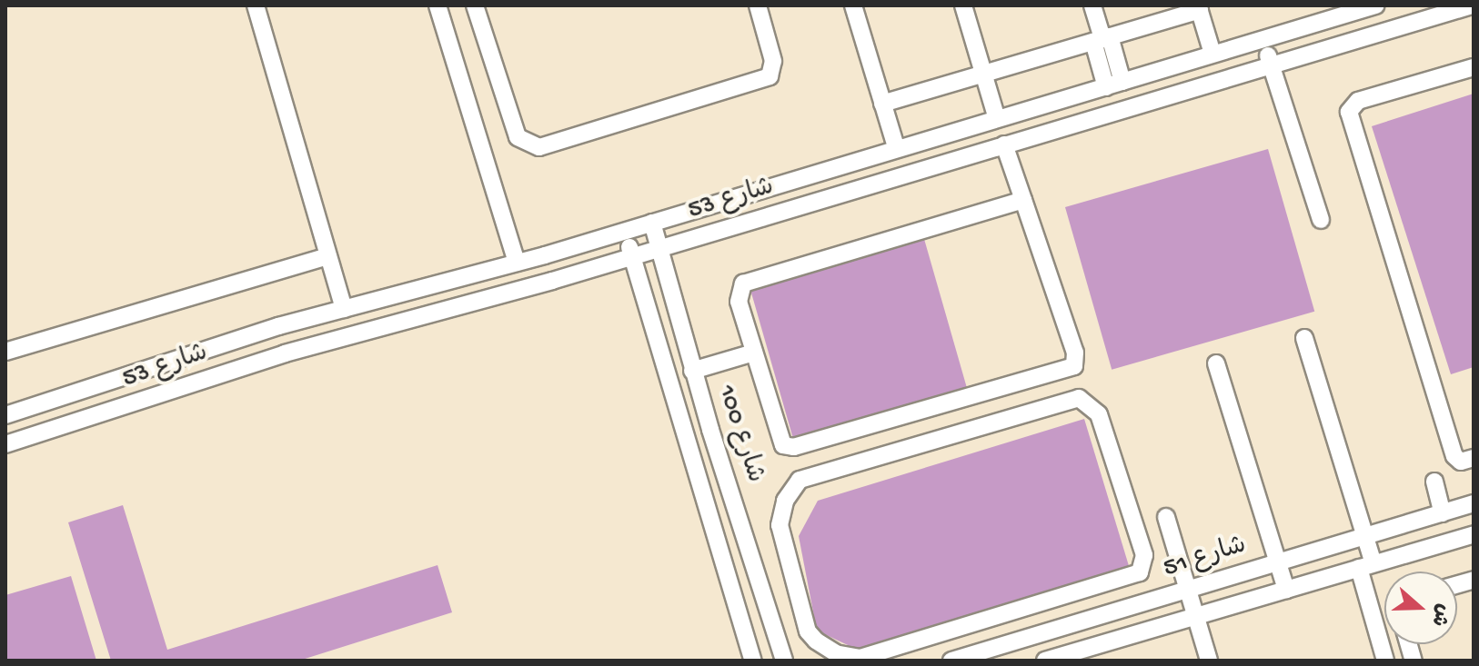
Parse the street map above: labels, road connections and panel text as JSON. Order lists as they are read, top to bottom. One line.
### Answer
{"streets":{"lane":["شارع 53","شارع 100","شارع 51"]},"crossings":[["شارع 53","شارع 100"]],"north":"right"}
